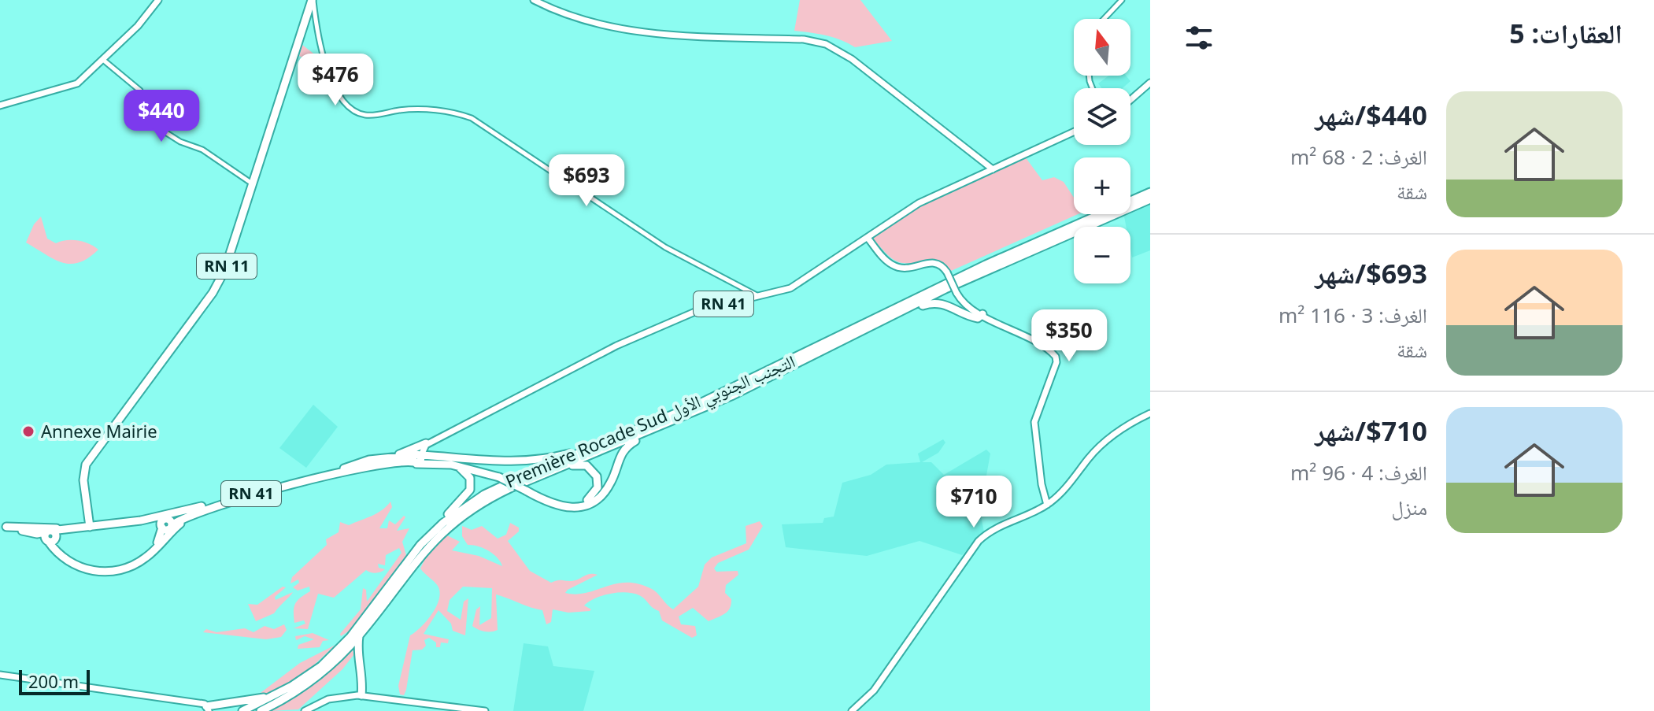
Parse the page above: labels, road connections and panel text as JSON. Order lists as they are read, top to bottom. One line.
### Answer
{"streets":{"highway":["RN 11","RN 41","Première Rocade Sud التجنب الجنوبي الأول"]},"crossings":[["RN 11","RN 41"]],"places":["Annexe Mairie"],"scale_bar":"200 m","north":"top","page":{"heading":"العقارات: 5","map_buttons":["+","−"],"price":["$476","$440","$693","$350","$710"],"list":[{"name":"$440/شهر","note":"الغرف: 2 · 68 m² · شقة"},{"name":"$693/شهر","note":"الغرف: 3 · 116 m² · شقة"},{"name":"$710/شهر","note":"الغرف: 4 · 96 m² · منزل"}],"scale":"200 m"}}
